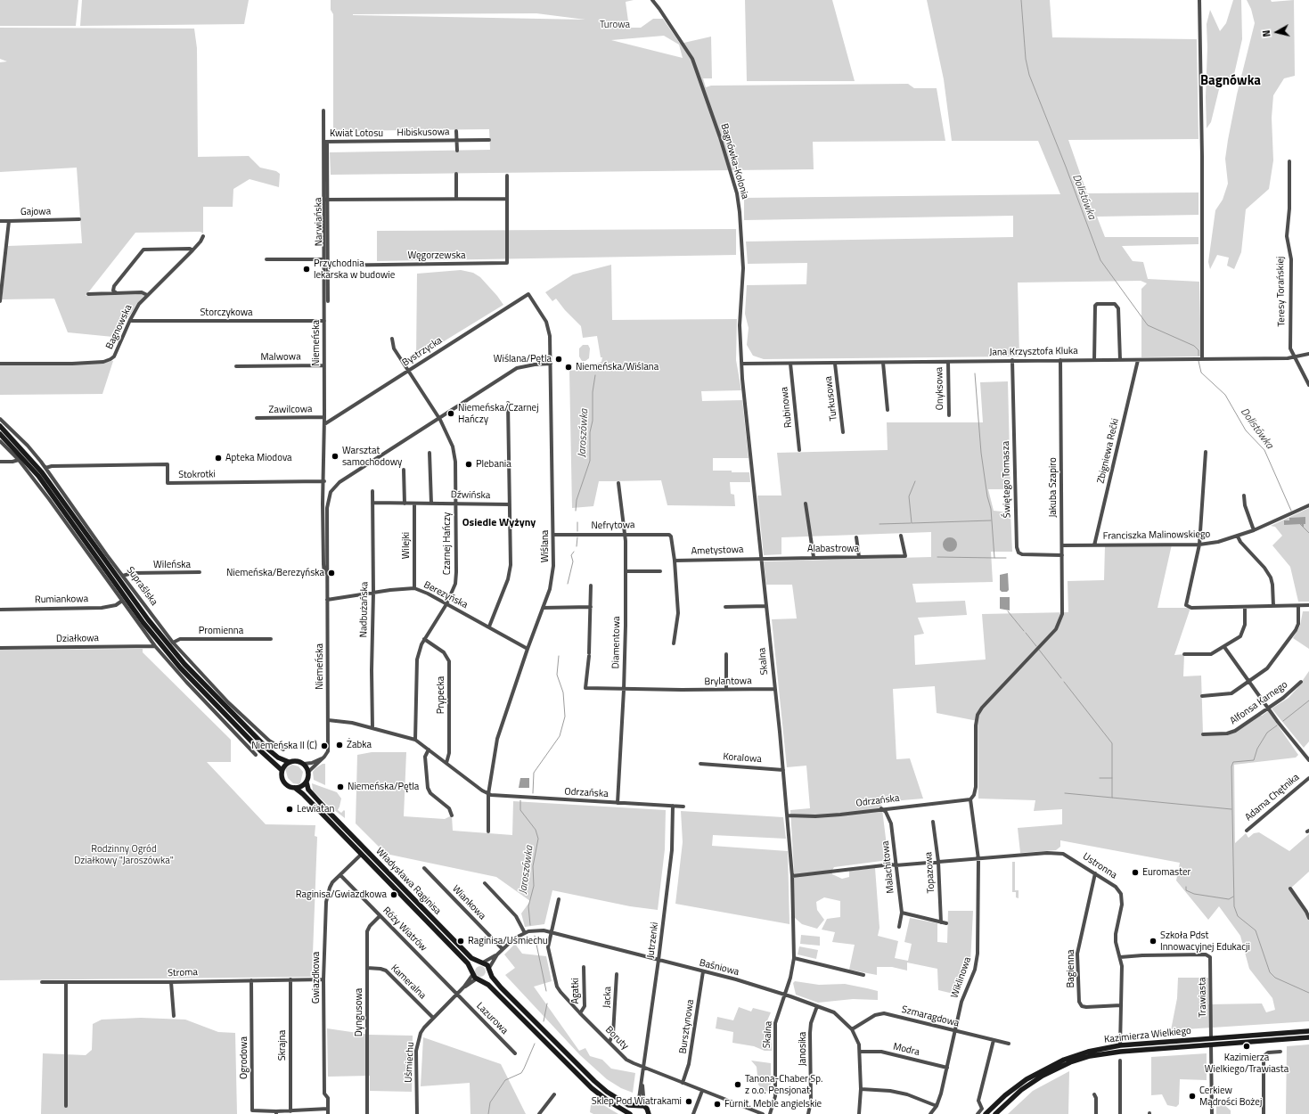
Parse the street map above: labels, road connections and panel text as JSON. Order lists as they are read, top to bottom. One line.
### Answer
{"streets":{"main road":["Władysława Raginisa","Kazimierza Wielkiego"],"street":["Hibiskusowa","Kwiat Lotosu","Bagnówka-Kolonia","Gajowa","Narwiańska","Węgorzewska","Teresy Torańskiej","Storczykowa","Bagnowska","Niemeńska","Bystrzycka","Jana Krzysztofa Kluka","Malwowa","Onyksowa","Turkusowa","Rubinowa","Zawilcowa","Zbigniewa Rećki","Stokrotki","Świętego Tomasza","Jakuba Szapiro","Dźwińska","Nefrytowa","Franciszka Malinowskiego","Czarnej Hańczy","Wilejki","Wiślana","Alabastrowa","Ametystowa","Wileńska","Supraślska","Berezyńska","Rumiankowa","Nadbużańska","Promienna","Działkowa","Diamentowa","Skalna","Brylantowa","Prypecka","Alfonsa Karnego","Koralowa","Odrzańska","Adama Chętnika","Ustronna","Malachitowa","Topazowa","Wiankowa","Róży Wiatrów","Jutrzenki","Baśniowa","Bagienna","Stroma","Gwiazdkowa","Wiklinowa","Kameralna","Agatki","Jacka","Trawiasta","Dyngusowa","Szmaragdowa","Lazurowa","Bursztynowa","Boruty","Skrajna","Janosika","Modra","Ogrodowa","Uśmiechu"]},"crossings":[["Hibiskusowa","Kwiat Lotosu"],["Kwiat Lotosu","Niemeńska"],["Bagnówka-Kolonia","Jana Krzysztofa Kluka"],["Bagnówka-Kolonia","Skalna"],["Narwiańska","Węgorzewska"],["Narwiańska","Niemeńska"],["Węgorzewska","Niemeńska"],["Teresy Torańskiej","Jana Krzysztofa Kluka"],["Storczykowa","Bagnowska"],["Storczykowa","Niemeńska"],["Niemeńska","Bystrzycka"],["Niemeńska","Malwowa"],["Niemeńska","Zawilcowa"],["Niemeńska","Stokrotki"],["Niemeńska","Czarnej Hańczy"],["Niemeńska","Wiślana"],["Niemeńska","Berezyńska"],["Bystrzycka","Czarnej Hańczy"],["Bystrzycka","Wiślana"],["Jana Krzysztofa Kluka","Onyksowa"],["Jana Krzysztofa Kluka","Turkusowa"],["Jana Krzysztofa Kluka","Rubinowa"],["Jana Krzysztofa Kluka","Zbigniewa Rećki"],["Jana Krzysztofa Kluka","Świętego Tomasza"],["Jana Krzysztofa Kluka","Jakuba Szapiro"],["Jana Krzysztofa Kluka","Skalna"],["Zbigniewa Rećki","Franciszka Malinowskiego"],["Stokrotki","Supraślska"],["Świętego Tomasza","Jakuba Szapiro"],["Jakuba Szapiro","Franciszka Malinowskiego"],["Jakuba Szapiro","Odrzańska"],["Jakuba Szapiro","Wiklinowa"],["Dźwińska","Czarnej Hańczy"],["Dźwińska","Wilejki"],["Dźwińska","Nadbużańska"],["Nefrytowa","Wiślana"],["Nefrytowa","Ametystowa"],["Nefrytowa","Diamentowa"],["Czarnej Hańczy","Berezyńska"],["Czarnej Hańczy","Prypecka"],["Wilejki","Berezyńska"],["Wiślana","Berezyńska"],["Wiślana","Odrzańska"],["Alabastrowa","Ametystowa"],["Alabastrowa","Skalna"],["Ametystowa","Skalna"],["Wileńska","Supraślska"],["Supraślska","Promienna"],["Berezyńska","Nadbużańska"],["Diamentowa","Brylantowa"],["Diamentowa","Odrzańska"],["Skalna","Brylantowa"],["Skalna","Koralowa"],["Skalna","Odrzańska"],["Skalna","Ustronna"],["Skalna","Baśniowa"],["Odrzańska","Malachitowa"],["Odrzańska","Jutrzenki"],["Odrzańska","Wiklinowa"],["Ustronna","Malachitowa"],["Ustronna","Topazowa"],["Ustronna","Bagienna"],["Ustronna","Wiklinowa"],["Ustronna","Trawiasta"],["Ustronna","Kazimierza Wielkiego"],["Władysława Raginisa","Baśniowa"],["Władysława Raginisa","Gwiazdkowa"],["Władysława Raginisa","Uśmiechu"],["Wiankowa","Baśniowa"],["Róży Wiatrów","Gwiazdkowa"],["Róży Wiatrów","Dyngusowa"],["Róży Wiatrów","Lazurowa"],["Róży Wiatrów","Uśmiechu"],["Jutrzenki","Baśniowa"],["Jutrzenki","Boruty"],["Baśniowa","Szmaragdowa"],["Baśniowa","Bursztynowa"],["Baśniowa","Boruty"],["Baśniowa","Janosika"],["Baśniowa","Modra"],["Baśniowa","Uśmiechu"],["Stroma","Gwiazdkowa"],["Stroma","Skrajna"],["Stroma","Ogrodowa"],["Gwiazdkowa","Ogrodowa"],["Wiklinowa","Szmaragdowa"],["Wiklinowa","Modra"],["Kameralna","Dyngusowa"],["Kameralna","Uśmiechu"],["Agatki","Boruty"],["Jacka","Boruty"],["Trawiasta","Kazimierza Wielkiego"],["Lazurowa","Uśmiechu"],["Bursztynowa","Boruty"],["Skrajna","Ogrodowa"]],"districts":["Bagnówka","Osiedle Wyżyny"],"water":["Dolistówka","Jaroszówka"],"parks":["Turowa","Rodzinny Ogród Działkowy \"Jaroszówka\""],"places":["Przychodnia lekarska w budowie","Wiślana/Pętla","Niemeńska/Wiślana","Niemeńska/Czarnej Hańczy","Warsztat samochodowy","Apteka Miodova","Plebania","Niemeńska/Berezyńska","Żabka","Niemeńska II (C)","Niemeńska/Pętla","Lewiatan","Euromaster","Raginisa/Gwiazdkowa","Raginisa/Uśmiechu","Szkoła Pdst Innowacyjnej Edukacji","Kazimierza Wielkiego/Trawiasta","Tanona-Chaber Sp. z o.o. Pensjonat","Cerkiew Mądrości Bożej","Sklep Pod Wiatrakami","Furnit. Meble angielskie"],"north":"left"}
